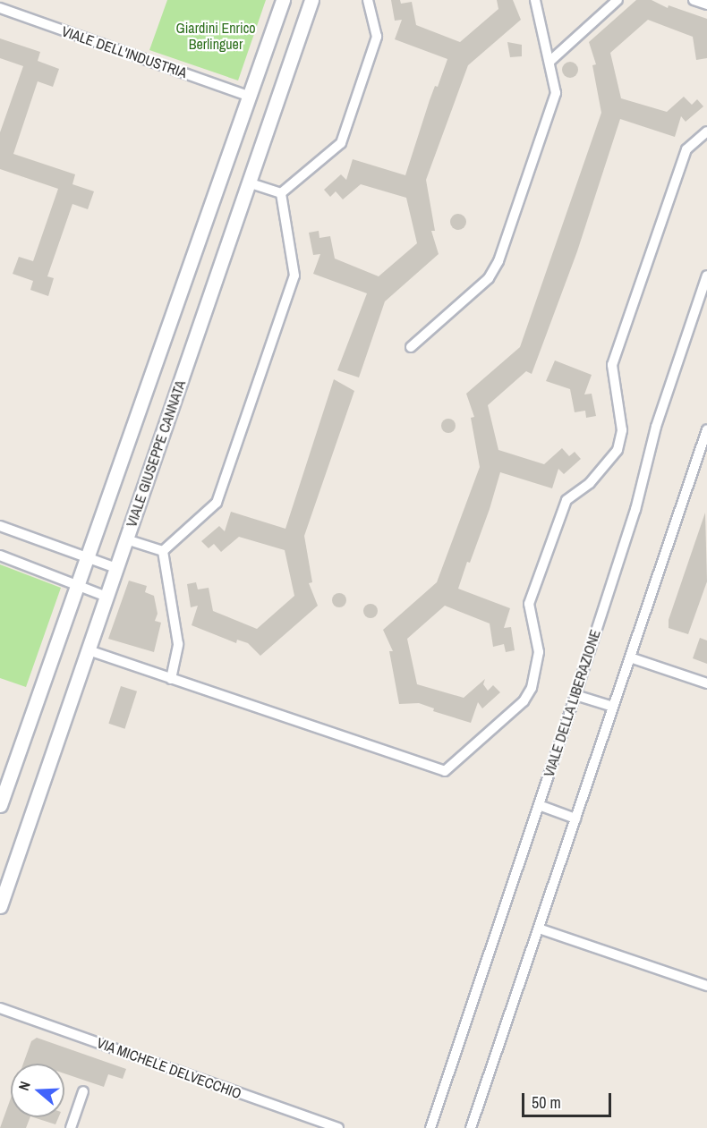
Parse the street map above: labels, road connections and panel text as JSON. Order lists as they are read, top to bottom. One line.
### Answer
{"streets":{"street":["VIALE DELL'INDUSTRIA","VIALE GIUSEPPE CANNATA","VIALE DELLA LIBERAZIONE","VIA MICHELE DELVECCHIO"]},"parks":["Giardini Enrico Berlinguer"],"scale_bar":"50 m","north":"left"}
